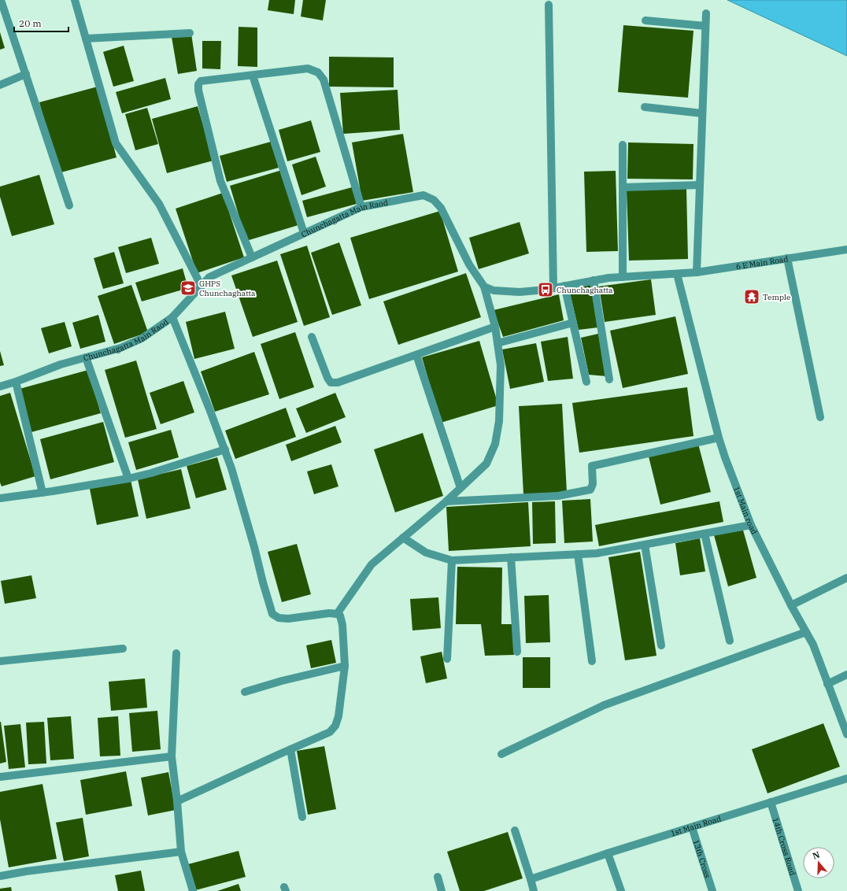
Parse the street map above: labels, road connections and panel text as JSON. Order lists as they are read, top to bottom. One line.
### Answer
{"streets":{"street":["Chunchagatta Main Raod","6 E Main Road","1st Main road","1st Main Road","14th Cross Road","13th Cross"]},"crossings":[["6 E Main Road","1st Main road"],["1st Main Road","14th Cross Road"],["1st Main Road","13th Cross"]],"places":{"school or university":["GHPS Chunchaghatta"],"bus stop":["Chunchaghatta"],"temple":["Temple"]},"scale_bar":"20 m","north":"top"}
